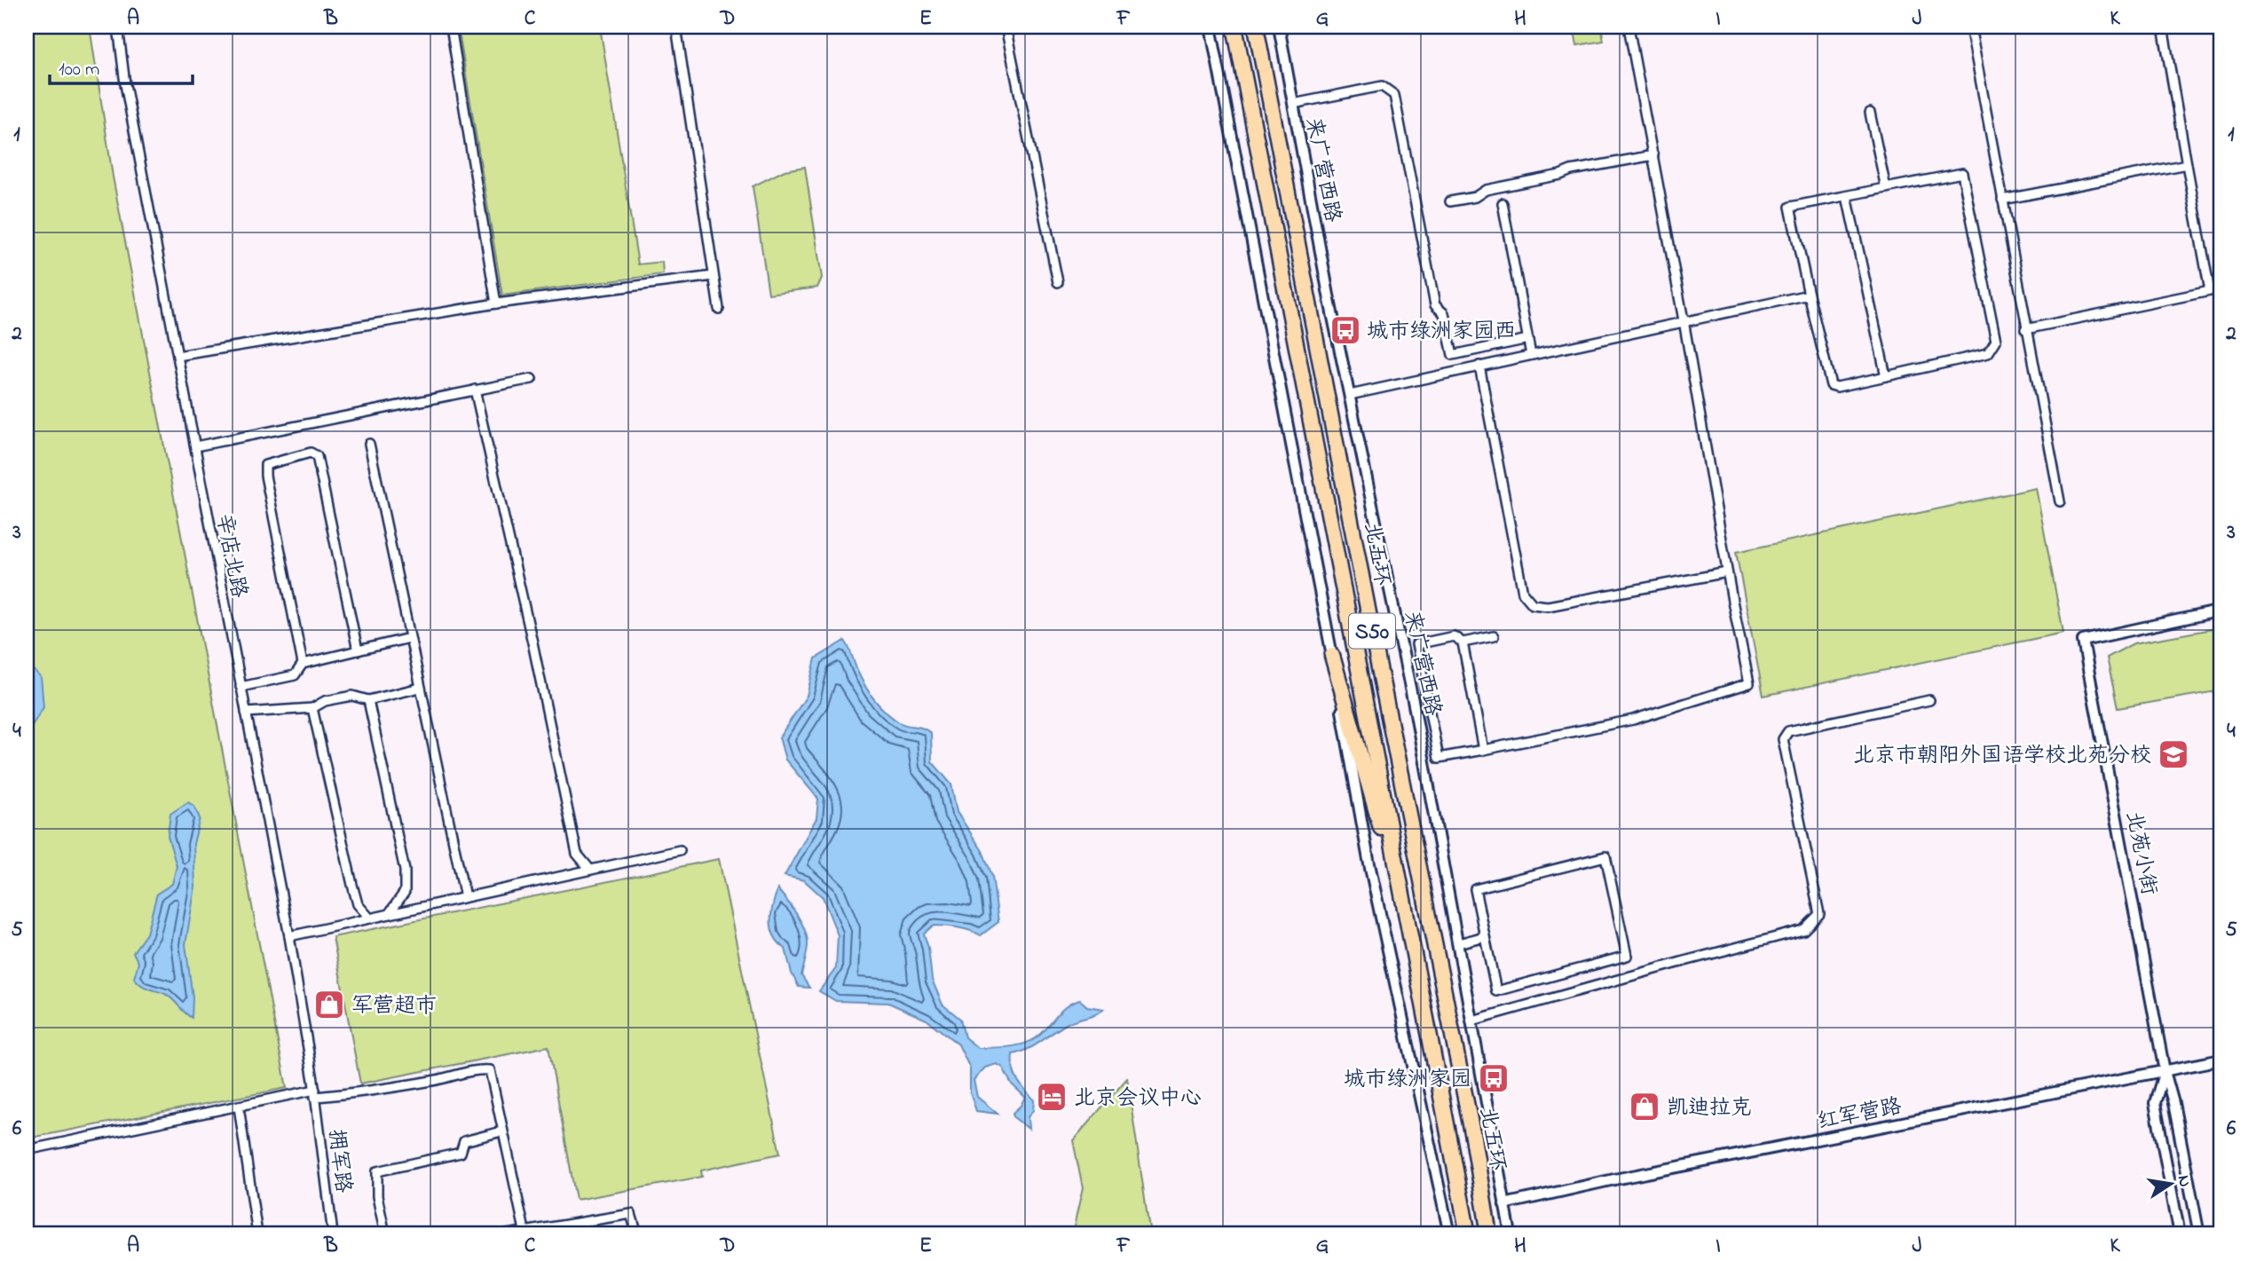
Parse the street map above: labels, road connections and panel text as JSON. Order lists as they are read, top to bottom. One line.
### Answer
{"streets":{"highway":["北五环","S50"],"street":["来广营西路","辛店北路","北苑小街","红军营路","拥军路"]},"crossings":[["来广营西路","红军营路"],["辛店北路","拥军路"],["北苑小街","红军营路"]],"places":{"bus stop":["城市绿洲家园西","城市绿洲家园"],"school or university":["北京市朝阳外国语学校北苑分校"],"shop":["军营超市","凯迪拉克"],"hotel":["北京会议中心"]},"scale_bar":"100 m","north":"right","grid":{"columns":["A","B","C","D","E","F","G","H","I","J","K"],"rows":["1","2","3","4","5","6"]}}
